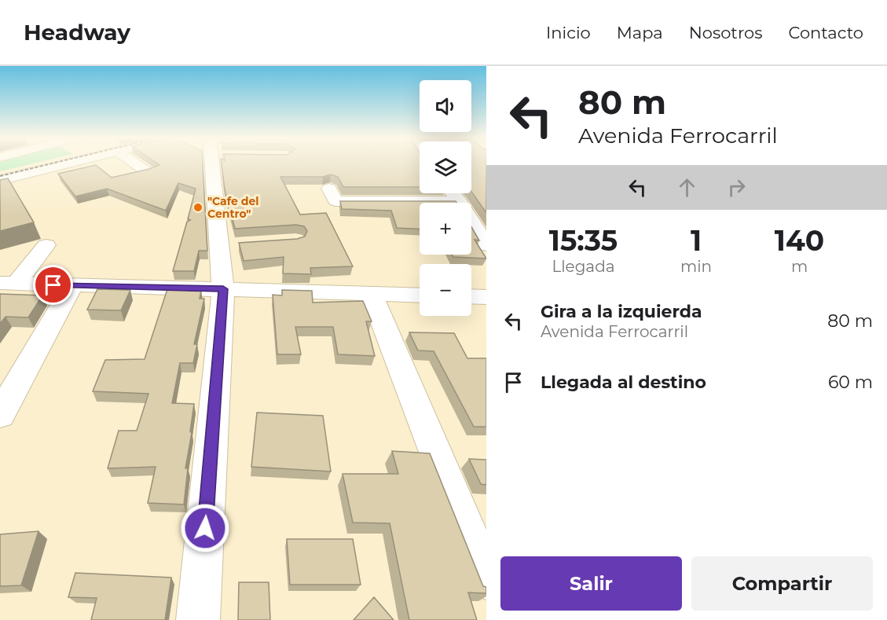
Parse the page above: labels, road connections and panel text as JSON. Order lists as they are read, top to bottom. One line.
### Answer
{"places":["\"Cafe del Centro\""],"page":{"header":"Headway","nav":["Inicio","Mapa","Nosotros","Contacto"],"turn":["80 m","Avenida Ferrocarril"],"map_buttons":["+","−"],"eta":["15:35","Llegada","1","min","140","m"],"list":[{"name":"Gira a la izquierda","note":"Avenida Ferrocarril","value":"80 m"},{"name":"Llegada al destino","value":"60 m"}],"buttons":["Salir","Compartir"]}}
